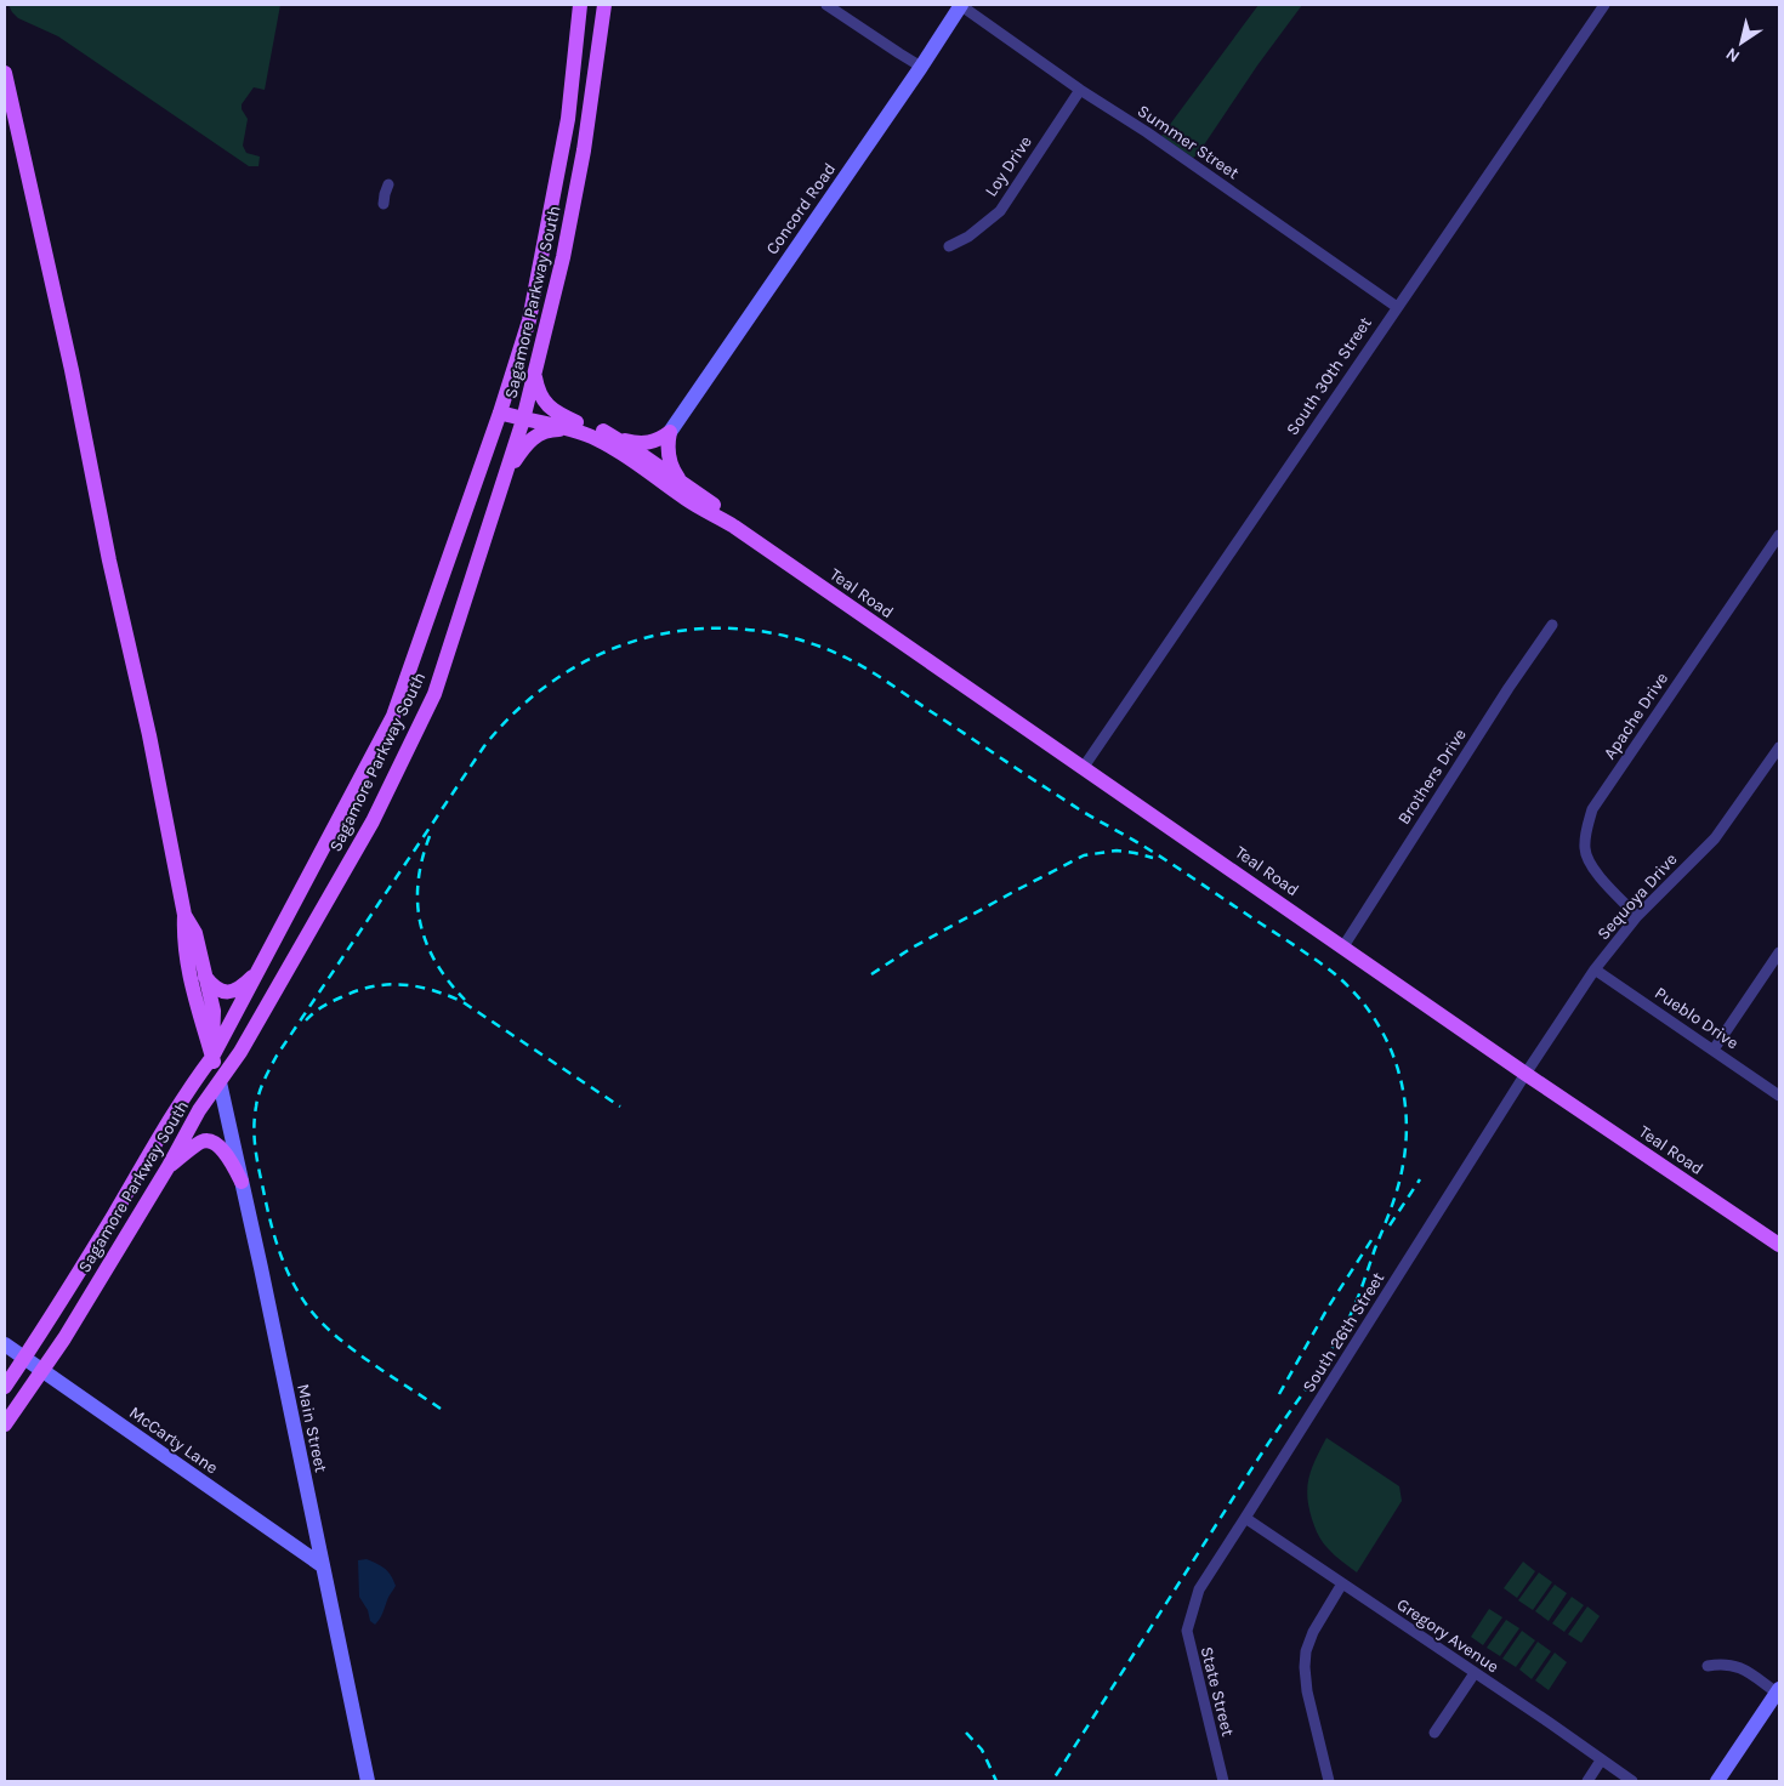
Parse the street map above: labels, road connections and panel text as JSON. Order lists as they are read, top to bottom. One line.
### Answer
{"streets":{"main road":["Concord Road","Sagamore Parkway South","Teal Road","Main Street","McCarty Lane"],"street":["Summer Street","Loy Drive","South 30th Street","Apache Drive","Brothers Drive","Sequoya Drive","Pueblo Drive","South 26th Street","Gregory Avenue","State Street"]},"crossings":[["Summer Street","Loy Drive"],["Summer Street","Concord Road"],["Summer Street","South 30th Street"],["Sagamore Parkway South","Teal Road"],["Sagamore Parkway South","Main Street"],["Sagamore Parkway South","McCarty Lane"],["South 30th Street","Teal Road"],["Teal Road","Brothers Drive"],["Teal Road","Sequoya Drive"],["Teal Road","South 26th Street"],["Apache Drive","Sequoya Drive"],["Sequoya Drive","Pueblo Drive"],["Sequoya Drive","South 26th Street"],["South 26th Street","Gregory Avenue"],["South 26th Street","State Street"],["Main Street","McCarty Lane"]],"north":"bottom left"}
